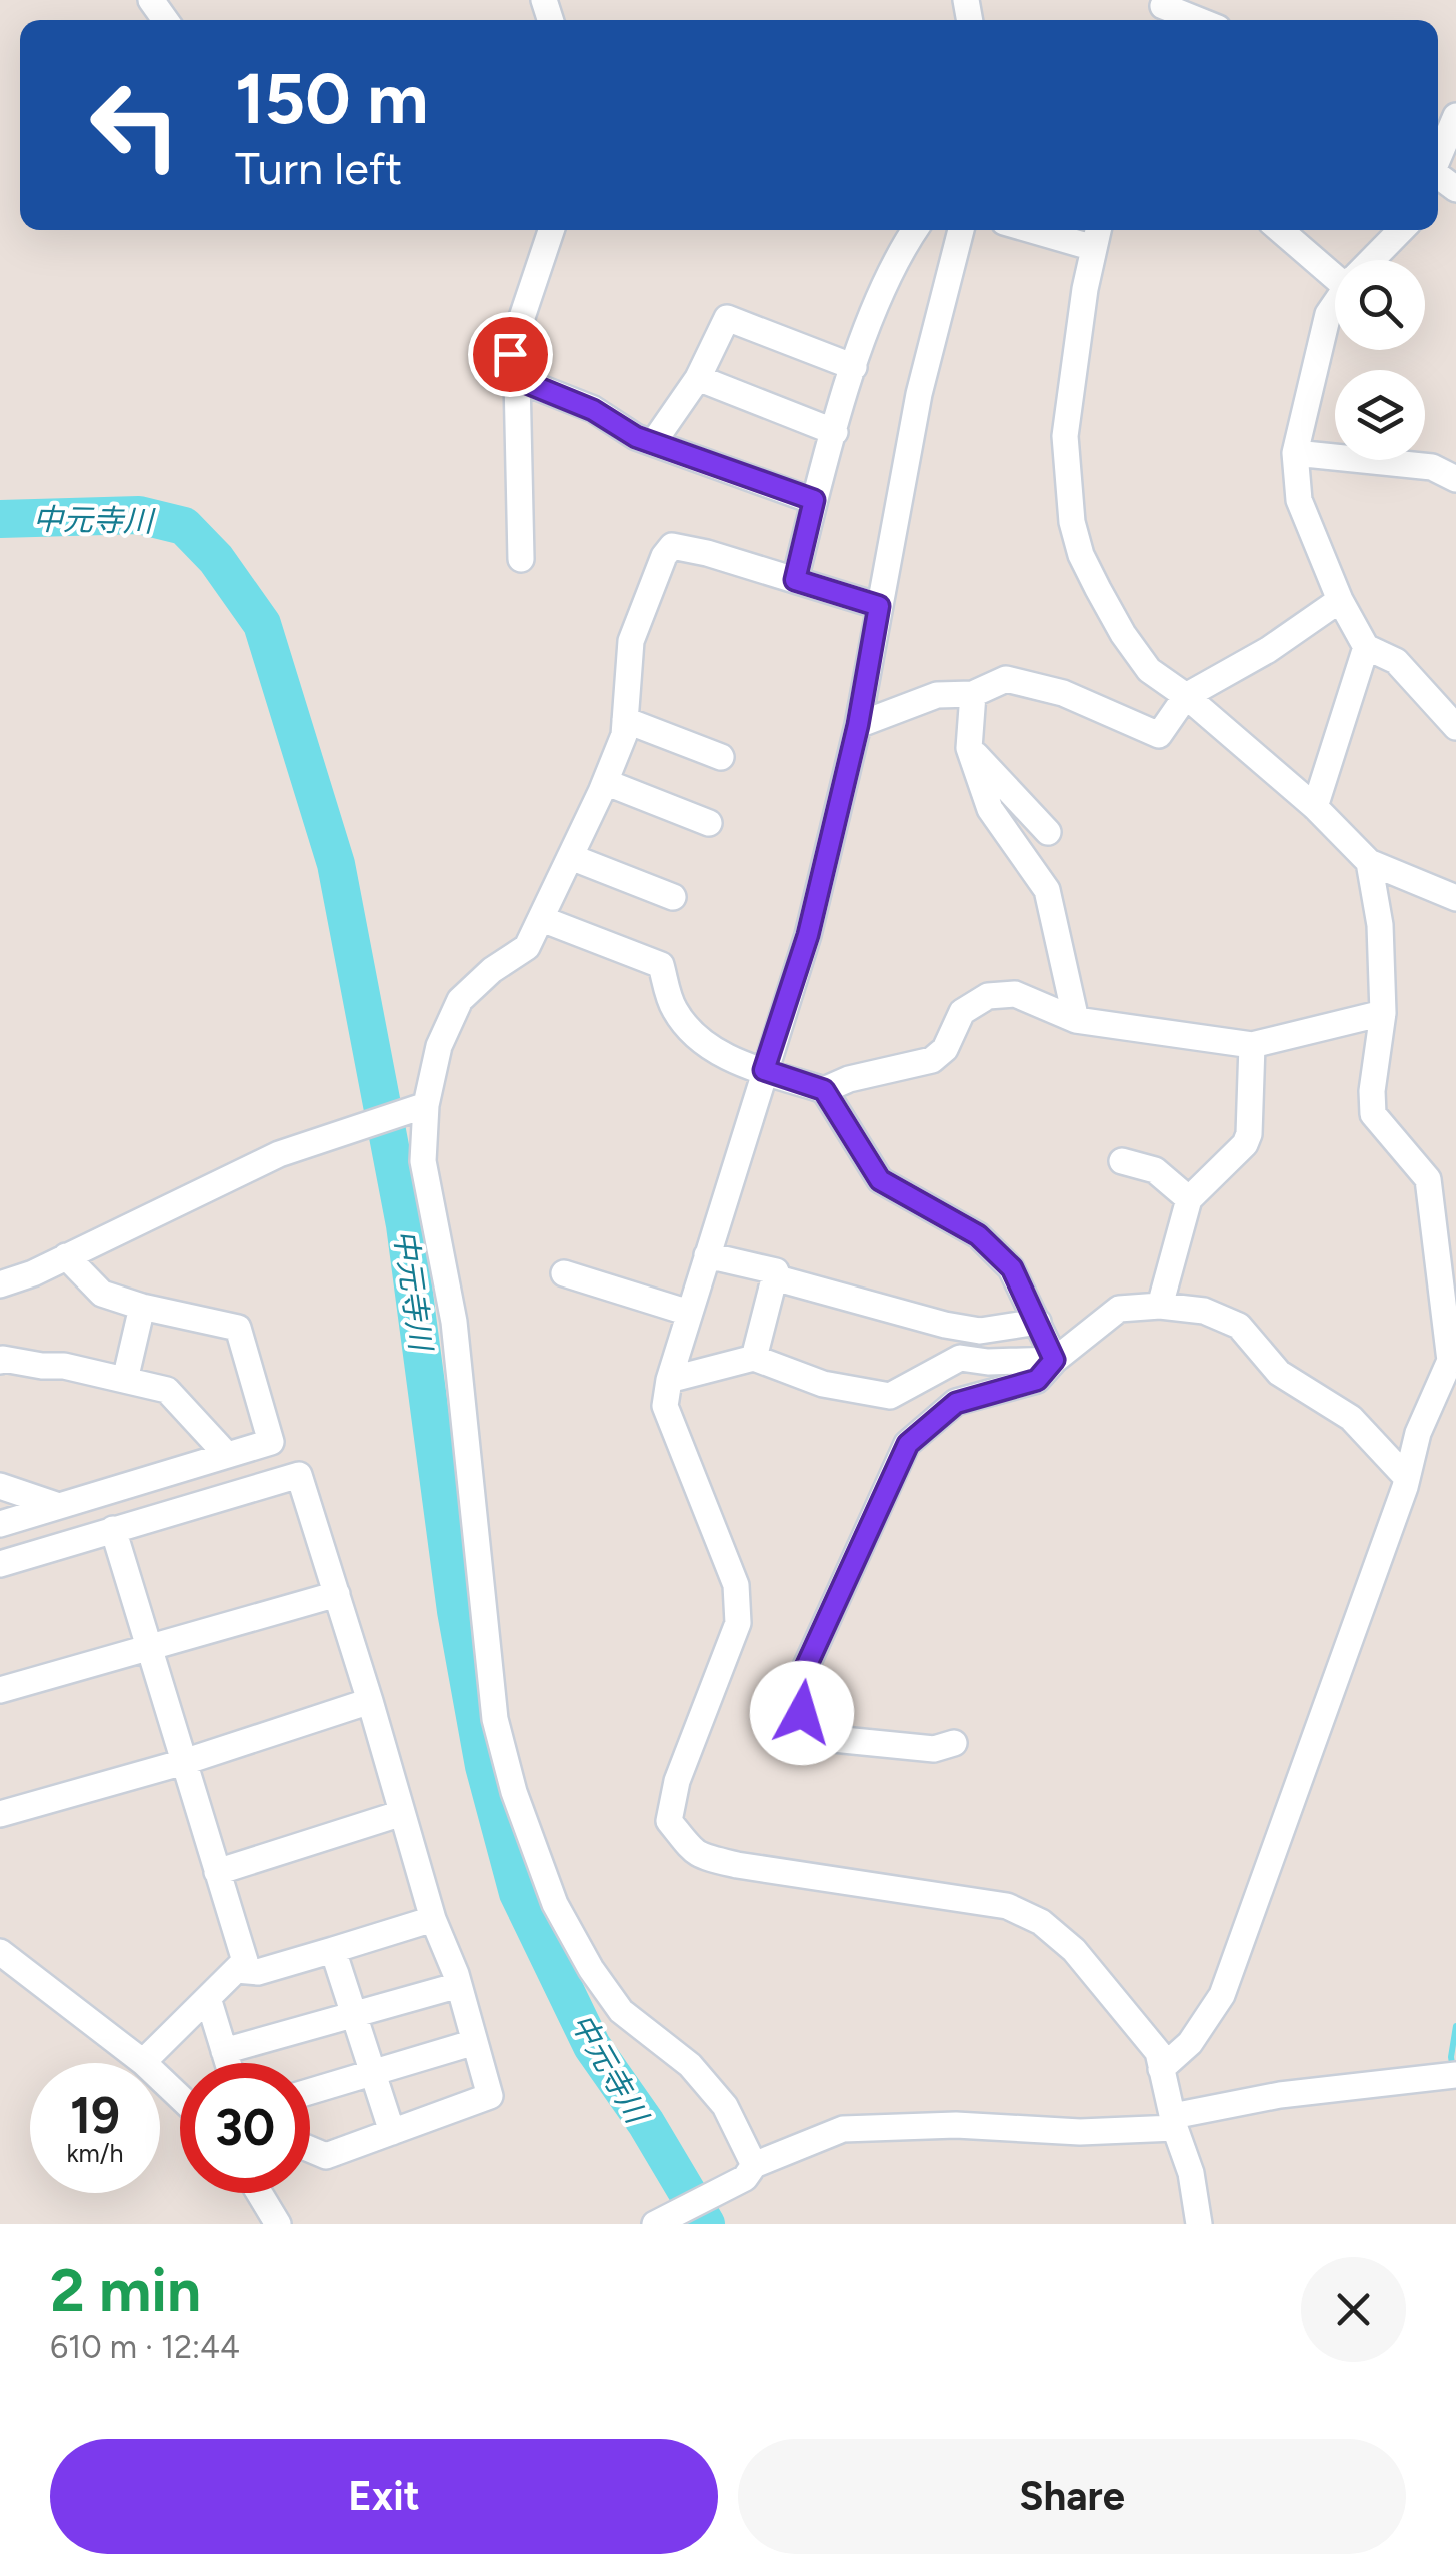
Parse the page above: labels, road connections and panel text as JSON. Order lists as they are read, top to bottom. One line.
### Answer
{"water":["中元寺川"],"page":{"turn":["150 m","Turn left"],"speed":"19 km/h","limit":"30","heading":["2 min","610 m · 12:44"],"buttons":["Exit","Share"]}}
